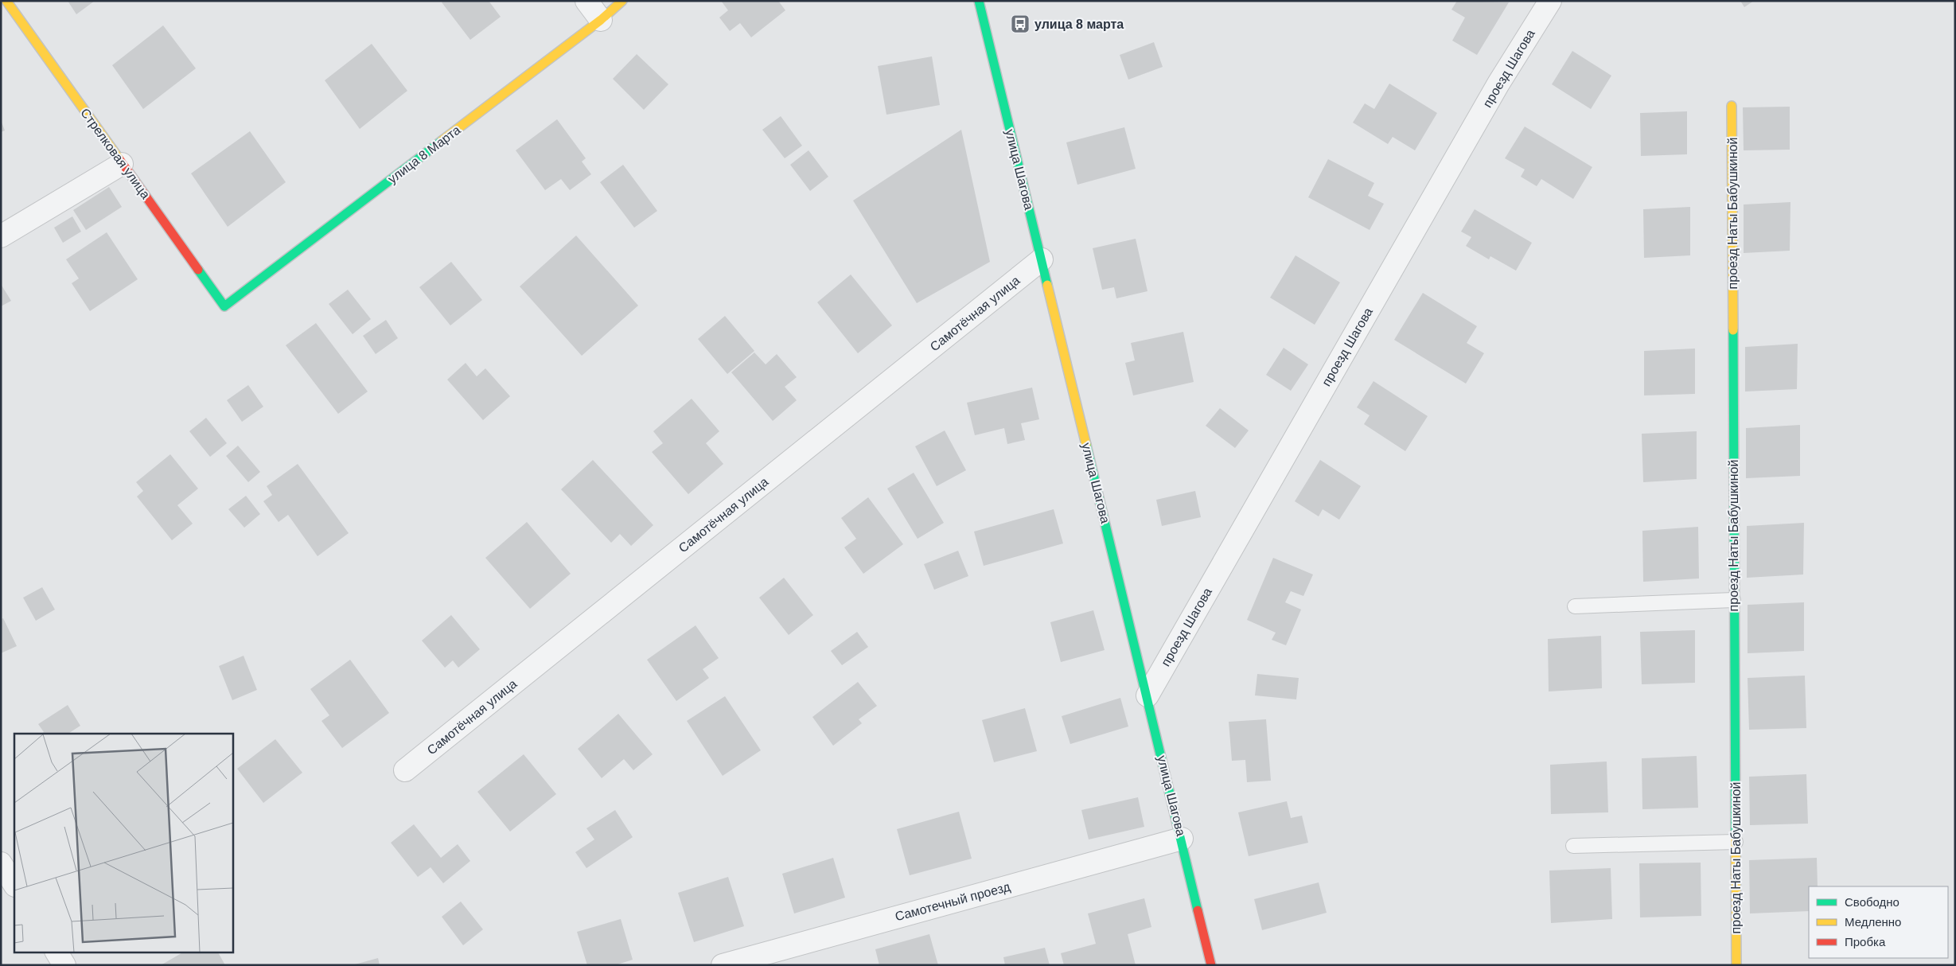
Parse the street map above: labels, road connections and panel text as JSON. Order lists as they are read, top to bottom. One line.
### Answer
{"streets":{"street":["проезд Шагова","Стрелковая улица","улица 8 Марта","улица Шагова","проезд Наты Бабушкиной","Самотёчная улица","Самотечный проезд"]},"crossings":[["проезд Шагова","улица Шагова"],["Стрелковая улица","улица 8 Марта"],["улица Шагова","Самотёчная улица"],["улица Шагова","Самотечный проезд"]],"places":{"bus stop":["улица 8 марта"]},"legend":["Свободно","Медленно","Пробка"]}
